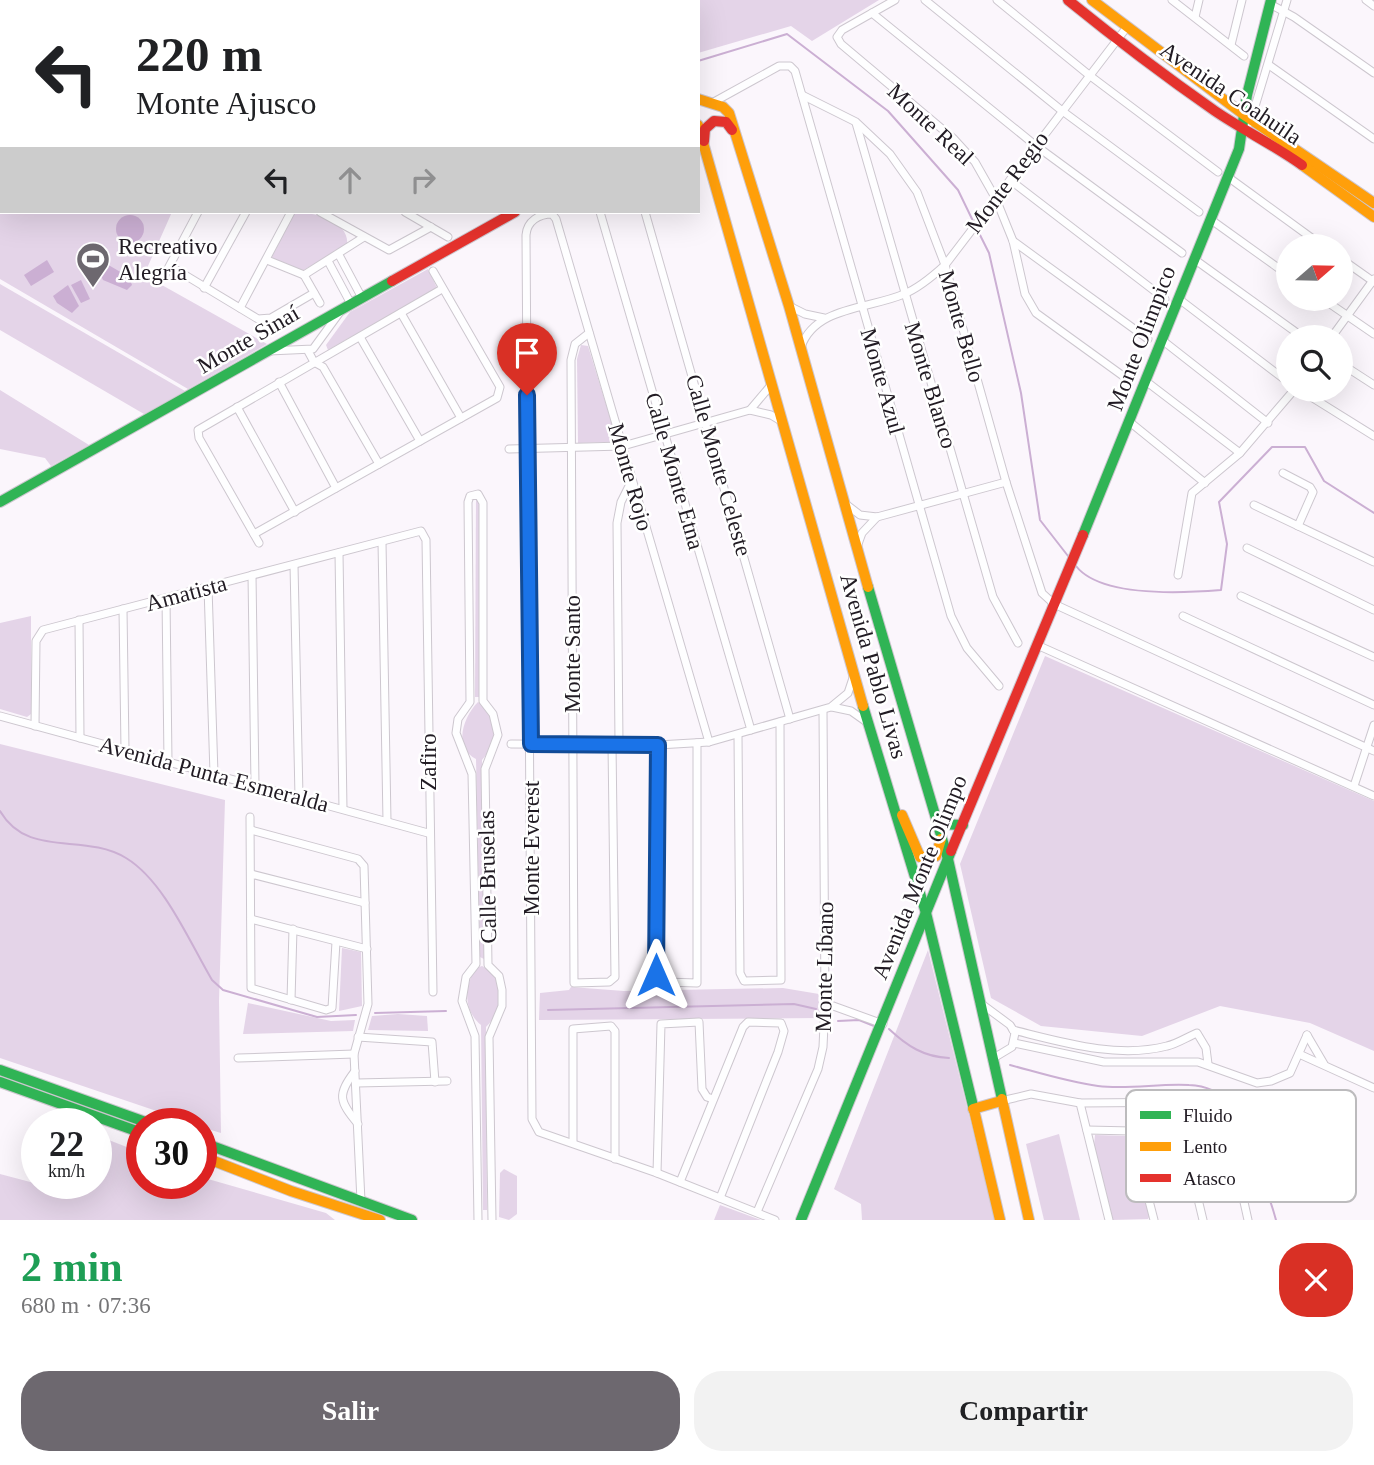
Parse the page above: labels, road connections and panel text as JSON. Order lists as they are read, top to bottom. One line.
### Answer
{"streets":{"main road":["Avenida Coahuila","Monte Olimpico","Monte Sinaí","Avenida Pablo Livas","Avenida Monte Olimpo"],"street":["Monte Real","Monte Regio","Monte Bello","Monte Azul","Monte Blanco","Calle Monte Celeste","Calle Monte Etna","Monte Rojo","Amatista","Monte Santo","Zafiro","Avenida Punta Esmeralda","Monte Everest","Calle Bruselas","Monte Líbano"]},"crossings":[["Avenida Coahuila","Monte Regio"],["Avenida Coahuila","Monte Olimpico"],["Monte Real","Monte Regio"],["Monte Regio","Monte Bello"],["Monte Regio","Monte Azul"],["Monte Regio","Monte Blanco"],["Monte Bello","Monte Azul"],["Monte Bello","Monte Blanco"],["Monte Bello","Avenida Monte Olimpo"],["Monte Olimpico","Avenida Monte Olimpo"],["Monte Azul","Avenida Pablo Livas"],["Monte Rojo","Monte Santo"],["Monte Rojo","Monte Everest"],["Amatista","Zafiro"],["Amatista","Avenida Punta Esmeralda"],["Avenida Pablo Livas","Avenida Monte Olimpo"],["Zafiro","Avenida Punta Esmeralda"]],"places":{"sports":["Recreativo Alegría"]},"legend":["Fluido","Lento","Atasco"],"north":"right","page":{"turn":["220 m","Monte Ajusco"],"speed":"22 km/h","limit":"30","heading":["2 min","680 m · 07:36"],"buttons":["Salir","Compartir"]}}
